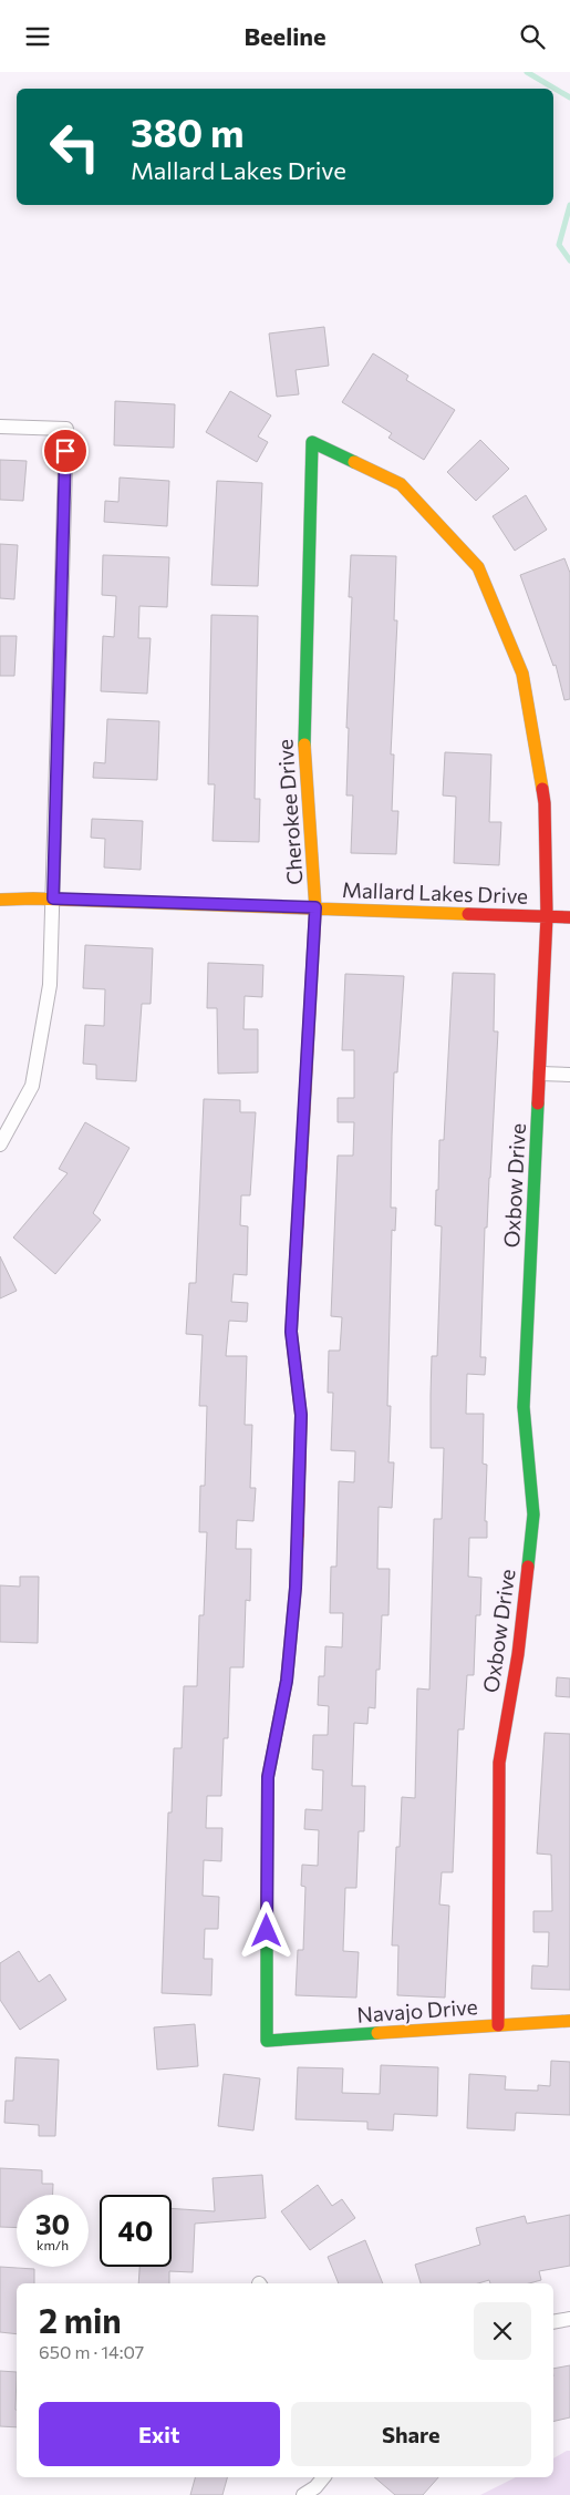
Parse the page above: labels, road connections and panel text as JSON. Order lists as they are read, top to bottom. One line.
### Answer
{"streets":{"street":["Cherokee Drive","Mallard Lakes Drive","Oxbow Drive","Navajo Drive"]},"crossings":[["Cherokee Drive","Mallard Lakes Drive"],["Cherokee Drive","Oxbow Drive"],["Cherokee Drive","Navajo Drive"],["Mallard Lakes Drive","Oxbow Drive"],["Oxbow Drive","Navajo Drive"]],"page":{"header":"Beeline","turn":["380 m","Mallard Lakes Drive"],"speed":"30 km/h","limit":"40","heading":["2 min","650 m · 14:07"],"buttons":["Exit","Share"]}}
